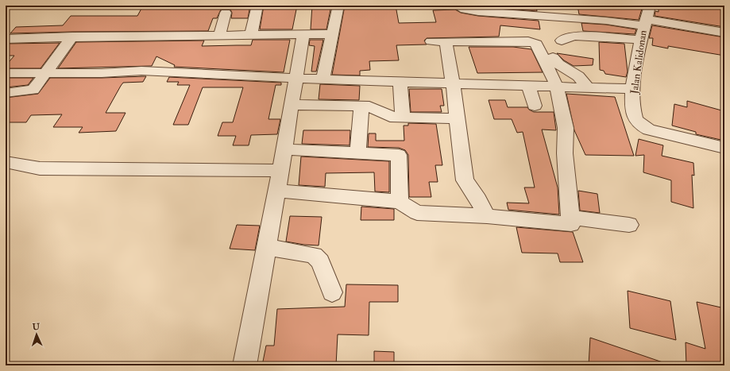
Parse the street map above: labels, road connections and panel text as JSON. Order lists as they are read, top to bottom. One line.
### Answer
{"streets":{"street":["Jalan Kalidonan"]},"north":"top"}
